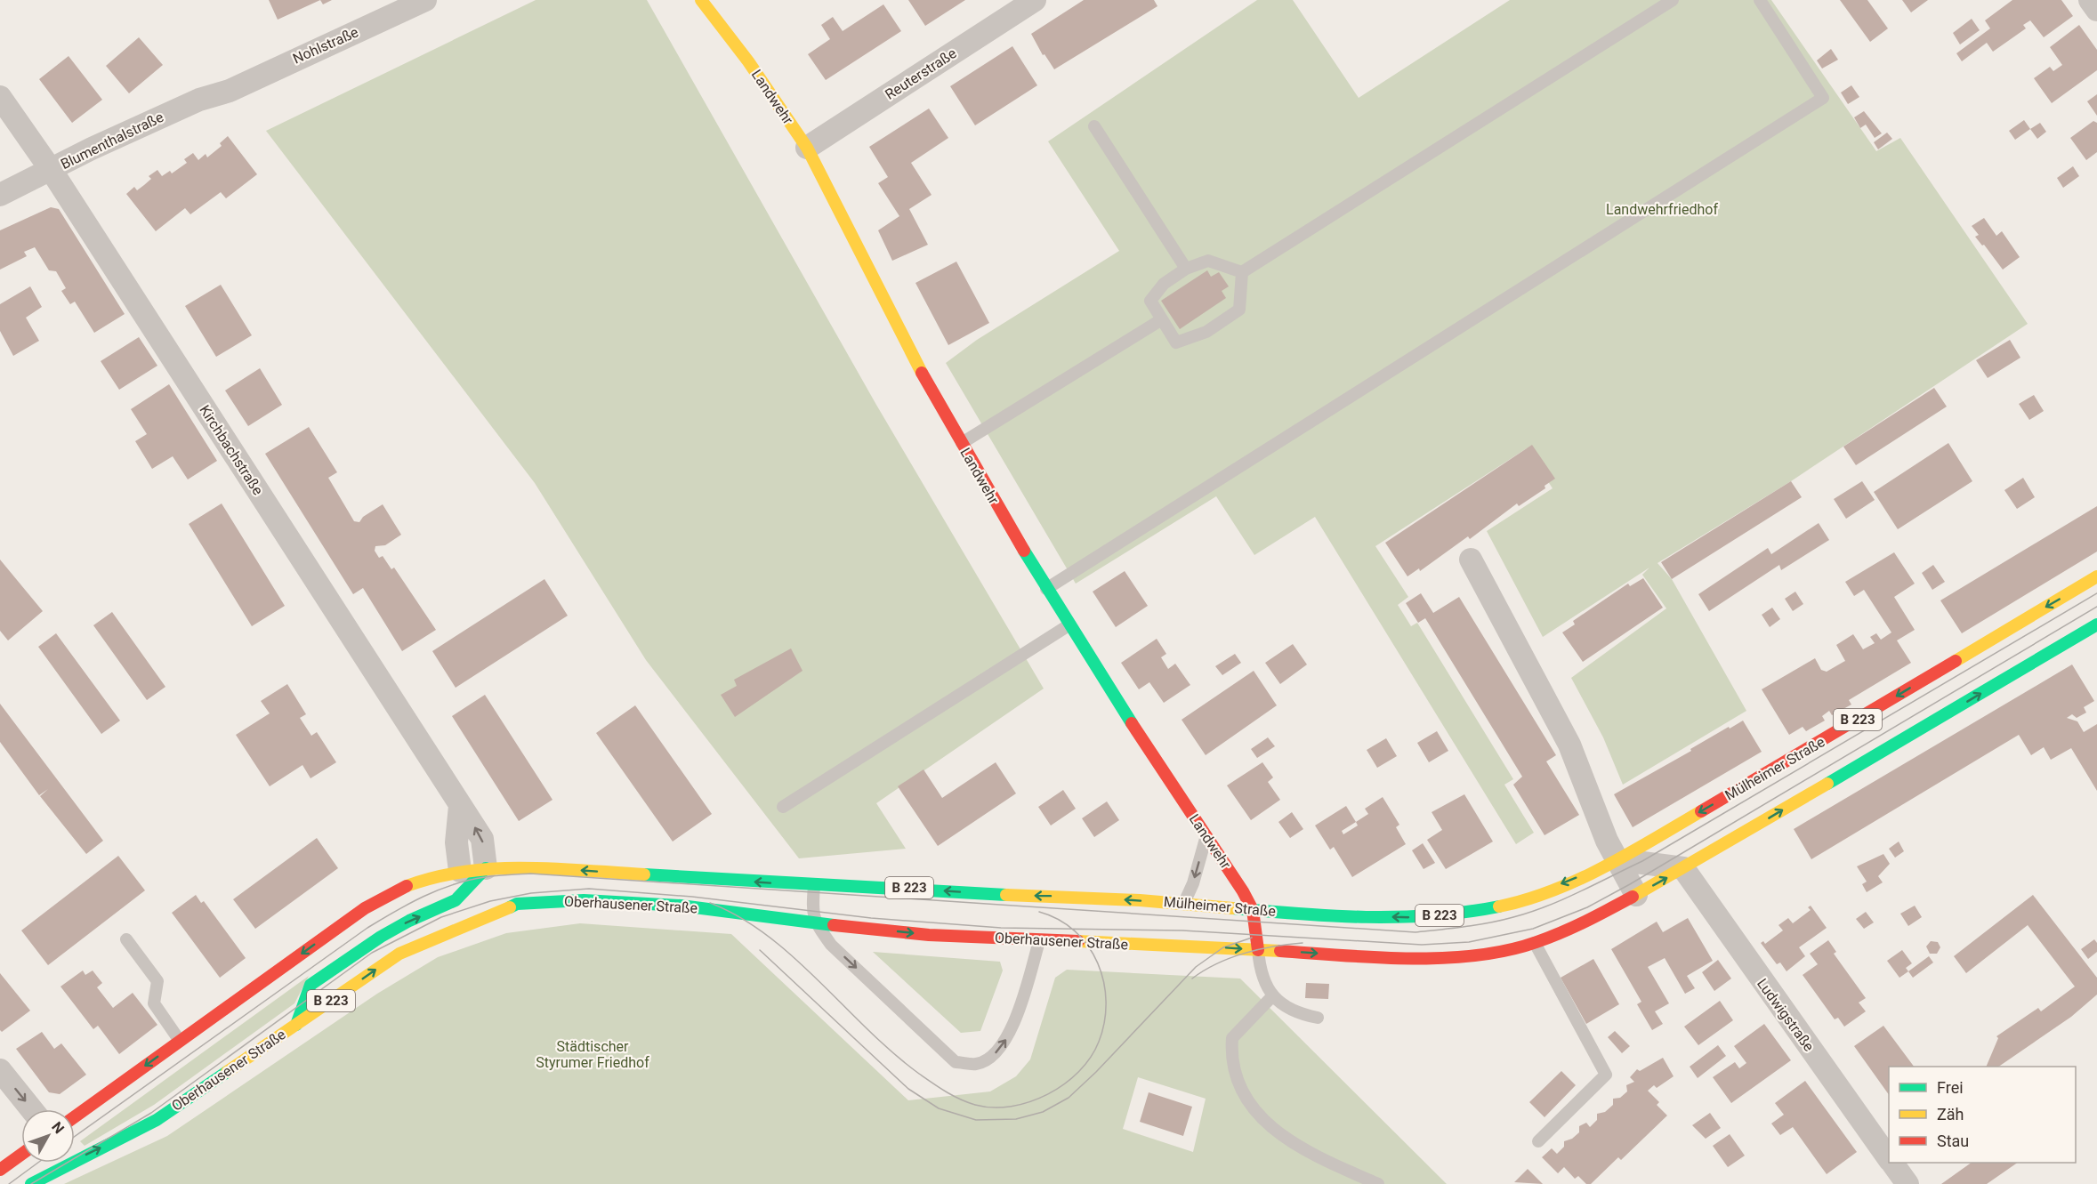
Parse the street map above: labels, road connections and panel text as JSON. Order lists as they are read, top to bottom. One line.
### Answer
{"streets":{"main road":["Landwehr","B 223","Mülheimer Straße","Oberhausener Straße"],"street":["Nohlstraße","Reuterstraße","Blumenthalstraße","Kirchbachstraße","Ludwigstraße"]},"crossings":[["Nohlstraße","Blumenthalstraße"],["Reuterstraße","Landwehr"],["Landwehr","B 223"],["Landwehr","Mülheimer Straße"],["Landwehr","Oberhausener Straße"],["Blumenthalstraße","Kirchbachstraße"],["Kirchbachstraße","Oberhausener Straße"],["B 223","Oberhausener Straße"],["B 223","Ludwigstraße"],["Mülheimer Straße","Oberhausener Straße"]],"parks":["Landwehrfriedhof","Städtischer Styrumer Friedhof"],"legend":["Frei","Zäh","Stau"],"north":"top right"}
